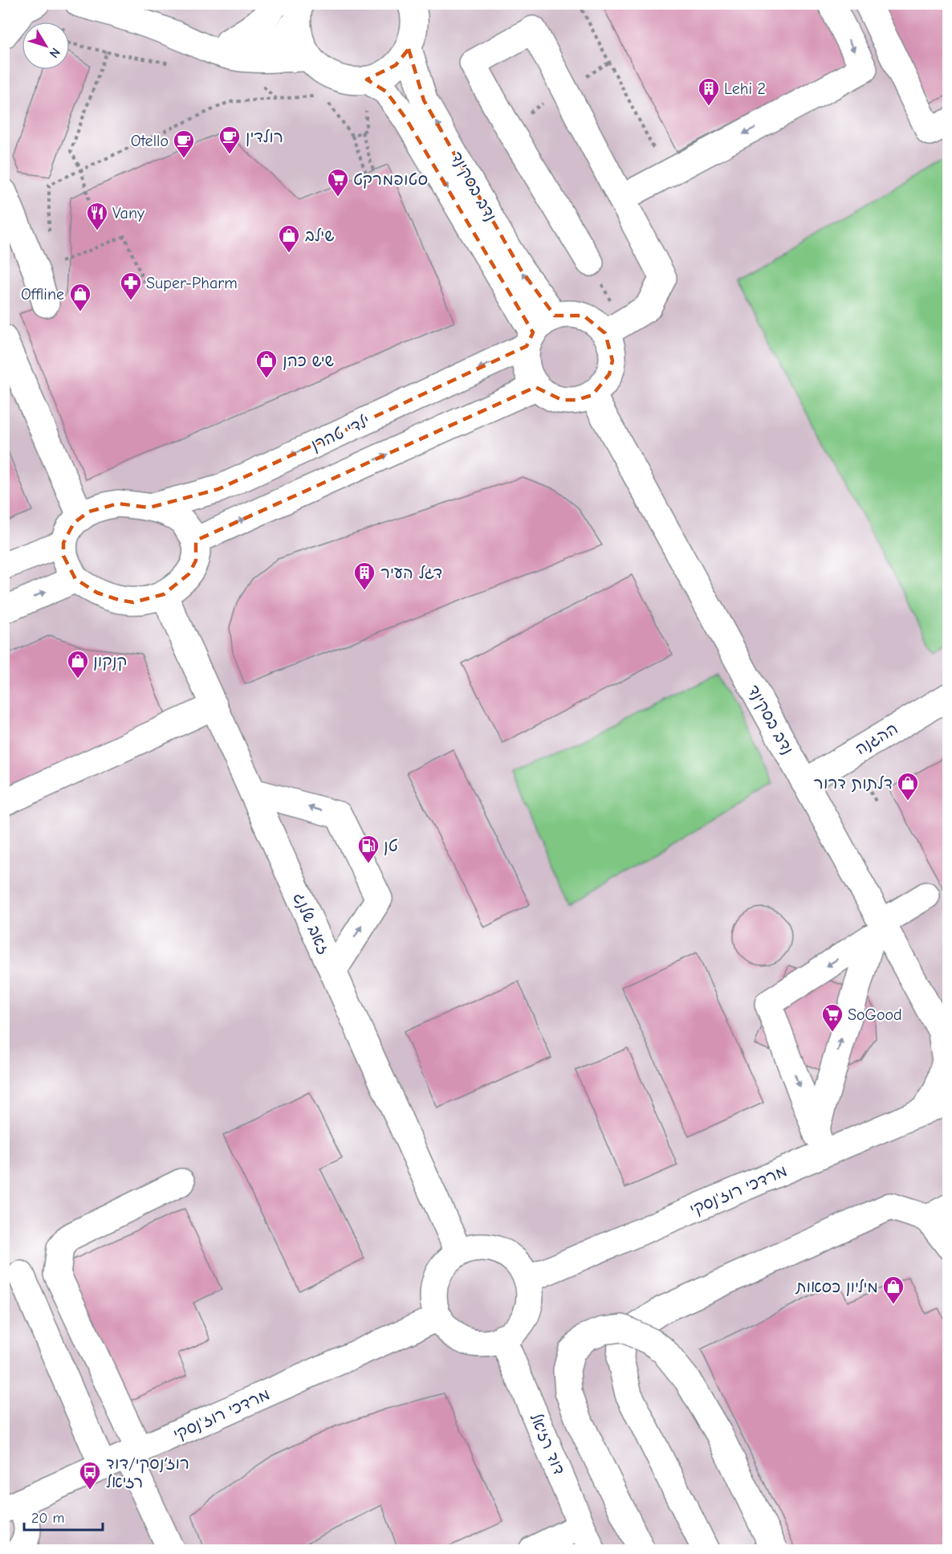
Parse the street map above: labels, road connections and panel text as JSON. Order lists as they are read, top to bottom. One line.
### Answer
{"streets":{"street":["נדב בסקינד","ילדי טהרן","ההגנה","זאב שלנג","מרדכי רוז'נסקי","דוד רזיאל"]},"crossings":[["נדב בסקינד","ילדי טהרן"],["נדב בסקינד","ההגנה"],["ילדי טהרן","זאב שלנג"],["זאב שלנג","מרדכי רוז'נסקי"],["זאב שלנג","דוד רזיאל"],["מרדכי רוז'נסקי","דוד רזיאל"]],"places":{"building":["Lehi 2","דגל העיר"],"cafe":["רולדין","Otello"],"supermarket":["סטופמרקט","SoGood"],"restaurant":["Vany"],"shop":["שילב","Offline","שיש כהן","קנקון","דלתות דרור","מיליון כסאות"],"pharmacy":["Super-Pharm"],"fuel station":["טן"],"bus stop":["רוז׳נסקי/דוד רזיאל"]},"scale_bar":"20 m","north":"bottom right"}
